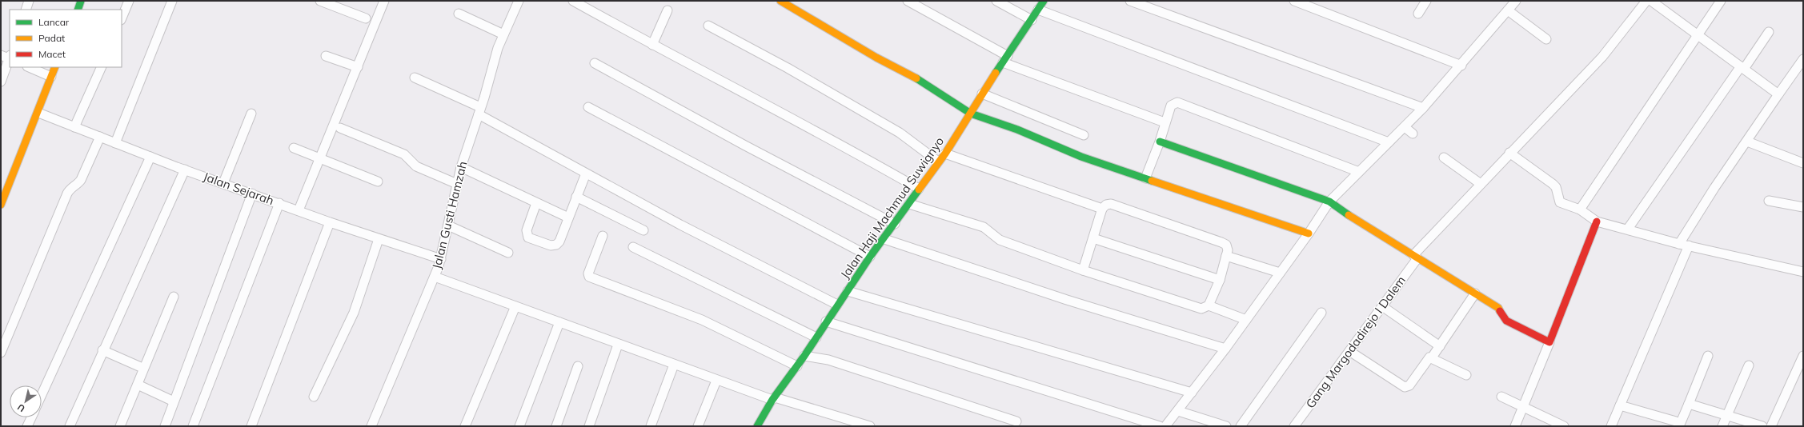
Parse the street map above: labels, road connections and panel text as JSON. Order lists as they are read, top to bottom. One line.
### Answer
{"streets":{"street":["Jalan Sejarah","Jalan Haji Machmud Suwignyo","Jalan Gusti Hamzah","Gang Margodadirejo I Dalem"]},"crossings":[["Jalan Sejarah","Jalan Gusti Hamzah"]],"legend":["Lancar","Padat","Macet"],"north":"bottom left"}
